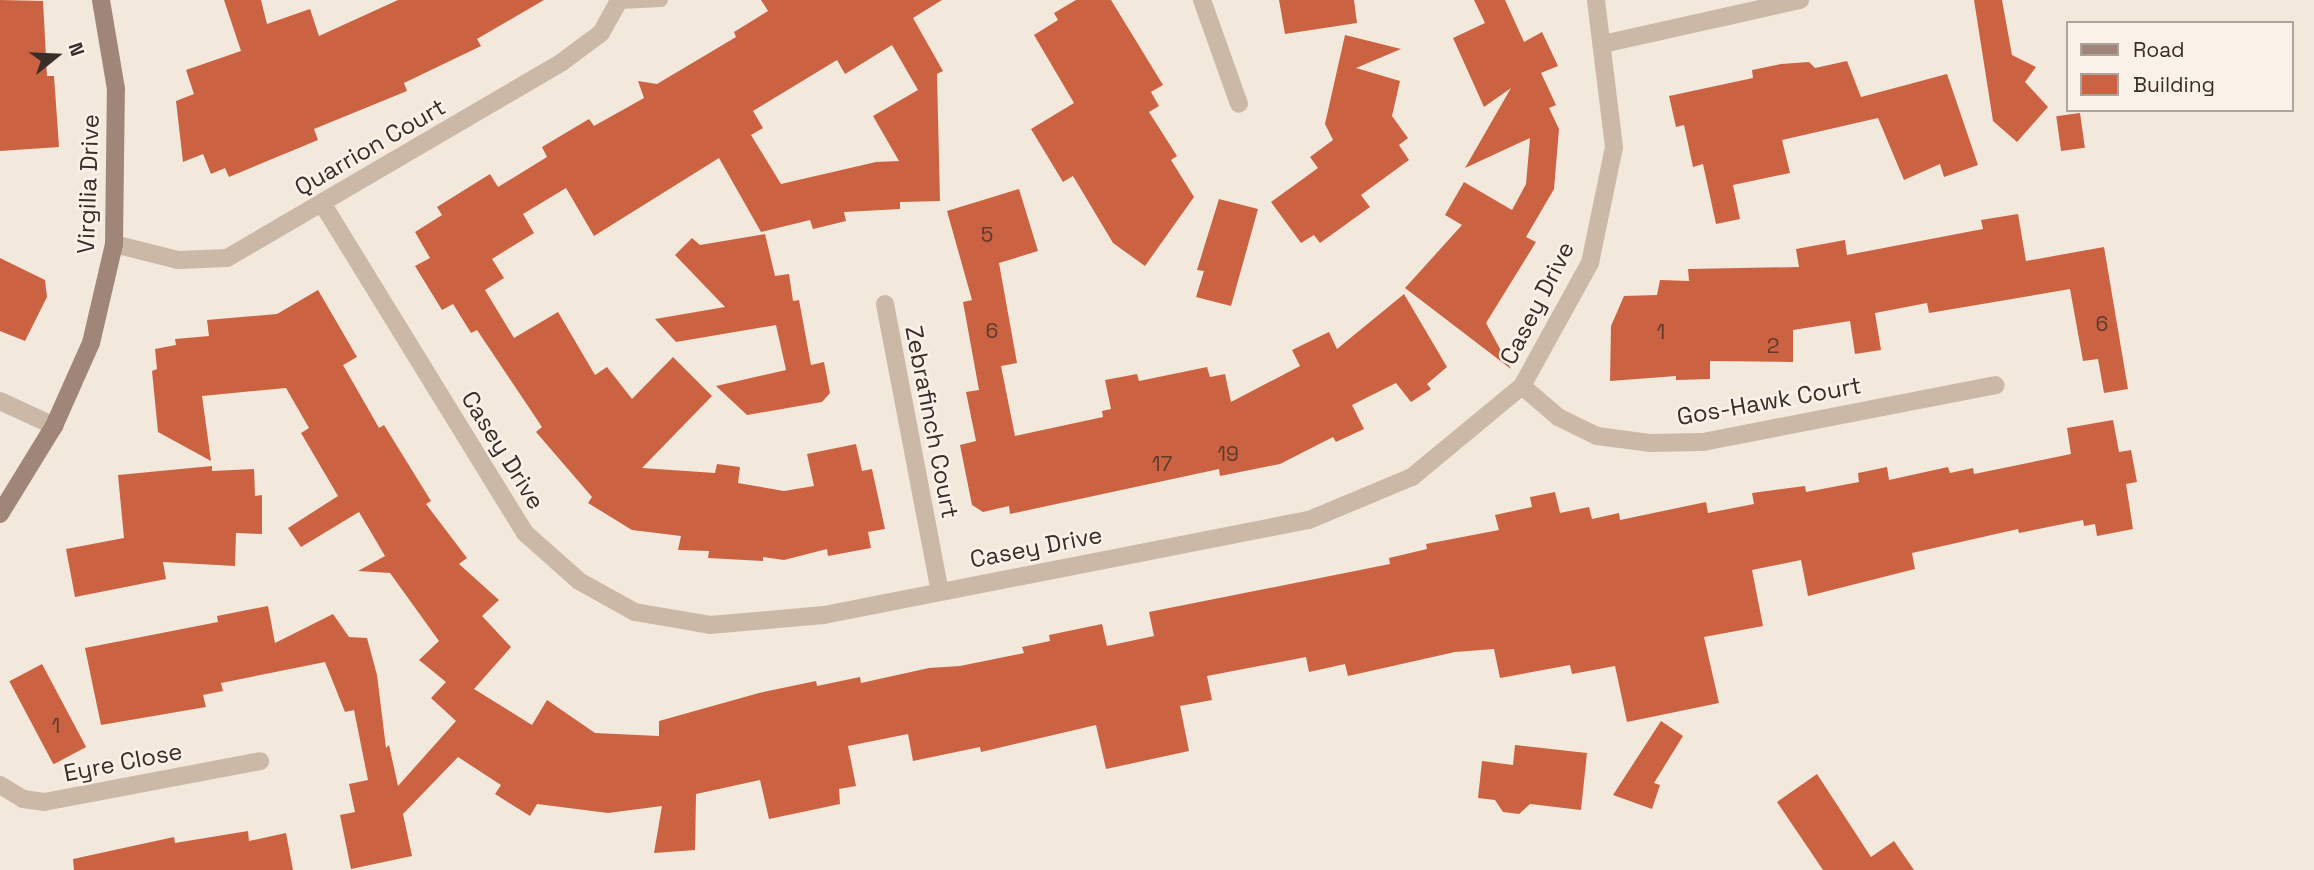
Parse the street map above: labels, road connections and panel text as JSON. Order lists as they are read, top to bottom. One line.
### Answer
{"streets":{"street":["Quarrion Court","Virgilia Drive","Casey Drive","Gos-Hawk Court","Zebrafinch Court","Eyre Close"]},"crossings":[["Quarrion Court","Virgilia Drive"],["Quarrion Court","Casey Drive"],["Casey Drive","Gos-Hawk Court"],["Casey Drive","Zebrafinch Court"]],"house_numbers":["5","6","6","1","2","19","17","1"],"legend":["Road","Building"],"north":"right"}
